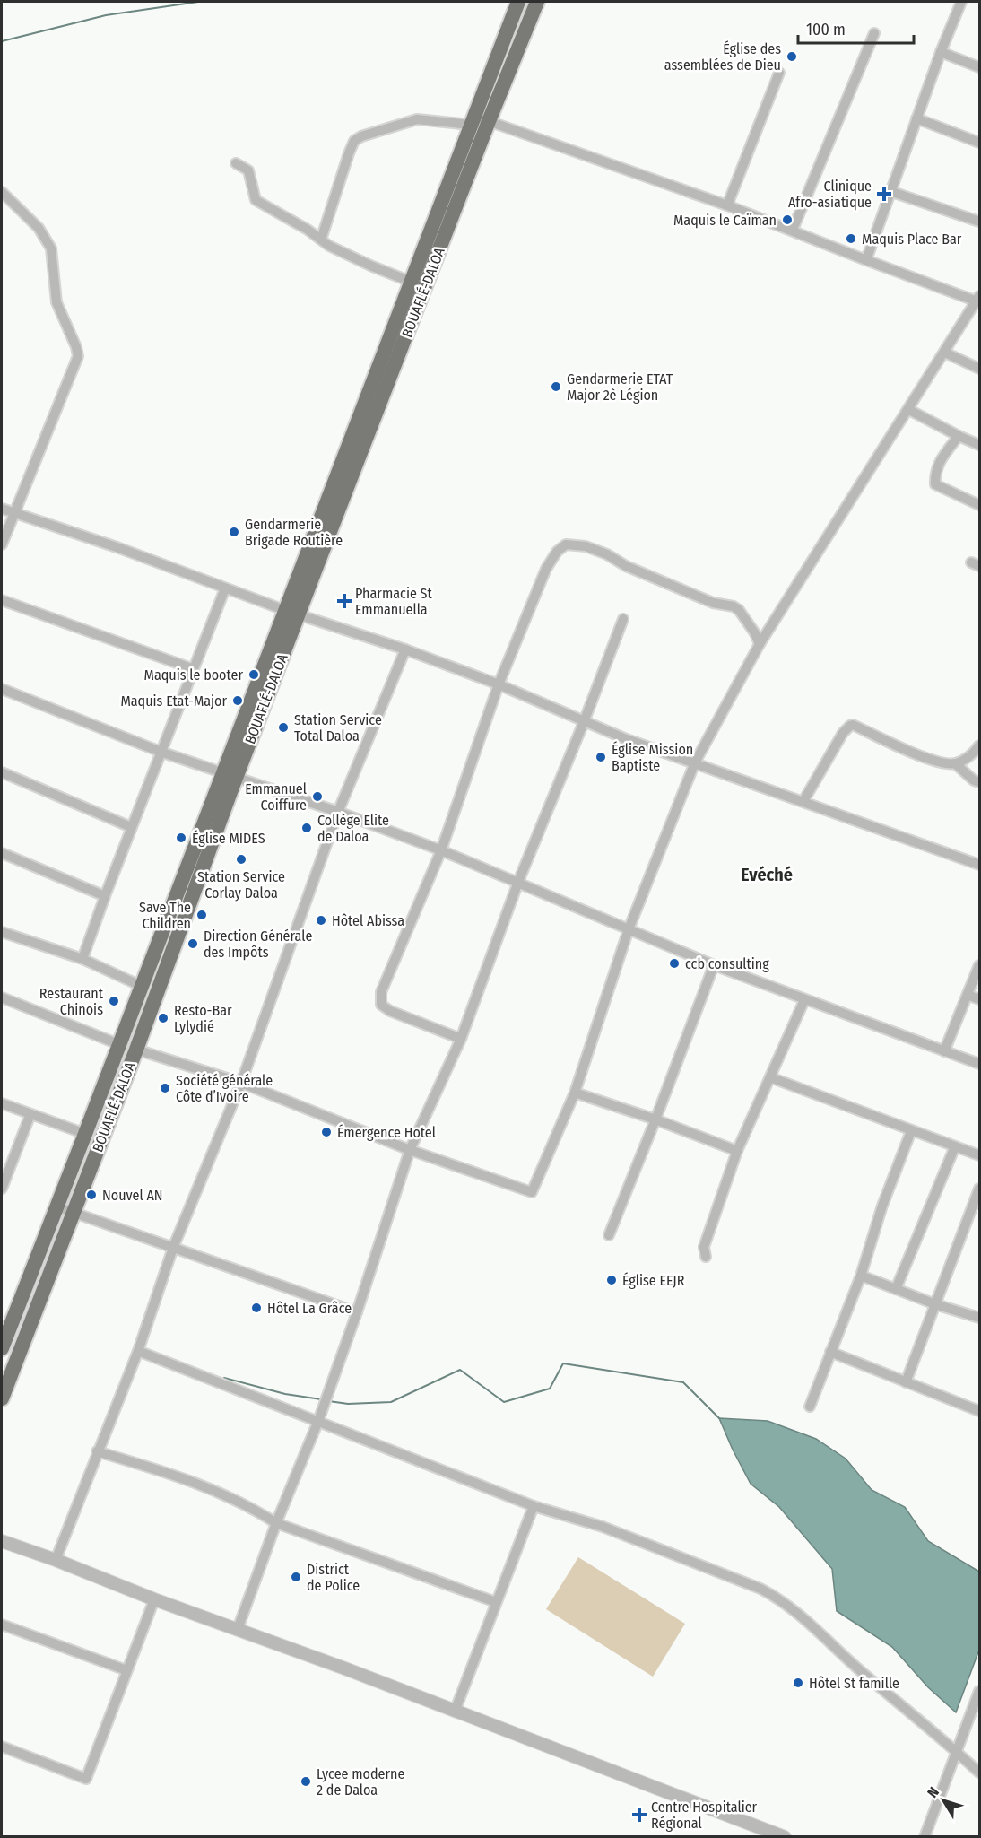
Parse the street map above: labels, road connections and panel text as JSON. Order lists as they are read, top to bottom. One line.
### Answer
{"streets":{"highway":["BOUAFLÉ-DALOA"]},"districts":["Evéché"],"places":{"other":["Église des assemblées de Dieu","Maquis le Caïman","Maquis Place Bar","Gendarmerie ETAT Major 2è Légion","Gendarmerie Brigade Routière","Maquis le booter","Maquis Etat-Major","Station Service Total Daloa","Église Mission Baptiste","Emmanuel Coiffure","Collège Elite de Daloa","Église MIDES","Station Service Corlay Daloa","Save The Children","Hôtel Abissa","Direction Générale des Impôts","ccb consulting","Restaurant Chinois","Resto-Bar Lylydié","Société générale Côte d’Ivoire","Émergence Hotel","Nouvel AN","Église EEJR","Hôtel La Grâce","District de Police","Hôtel St famille","Lycee moderne 2 de Daloa"],"health":["Clinique Afro-asiatique","Pharmacie St Emmanuella","Centre Hospitalier Régional"]},"scale_bar":"100 m","north":"top left"}
